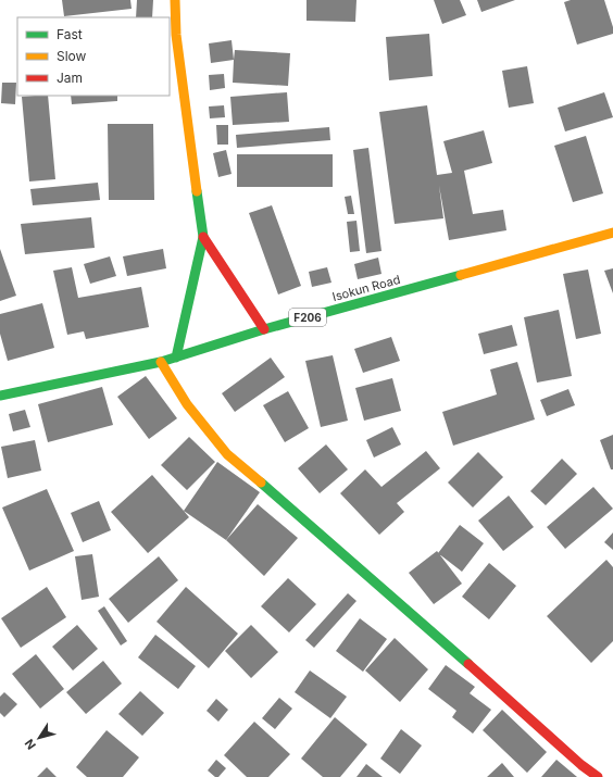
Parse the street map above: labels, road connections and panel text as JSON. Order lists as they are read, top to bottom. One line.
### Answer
{"streets":{"street":["Isokun Road","F206"]},"legend":["Fast","Slow","Jam"],"north":"bottom left"}
